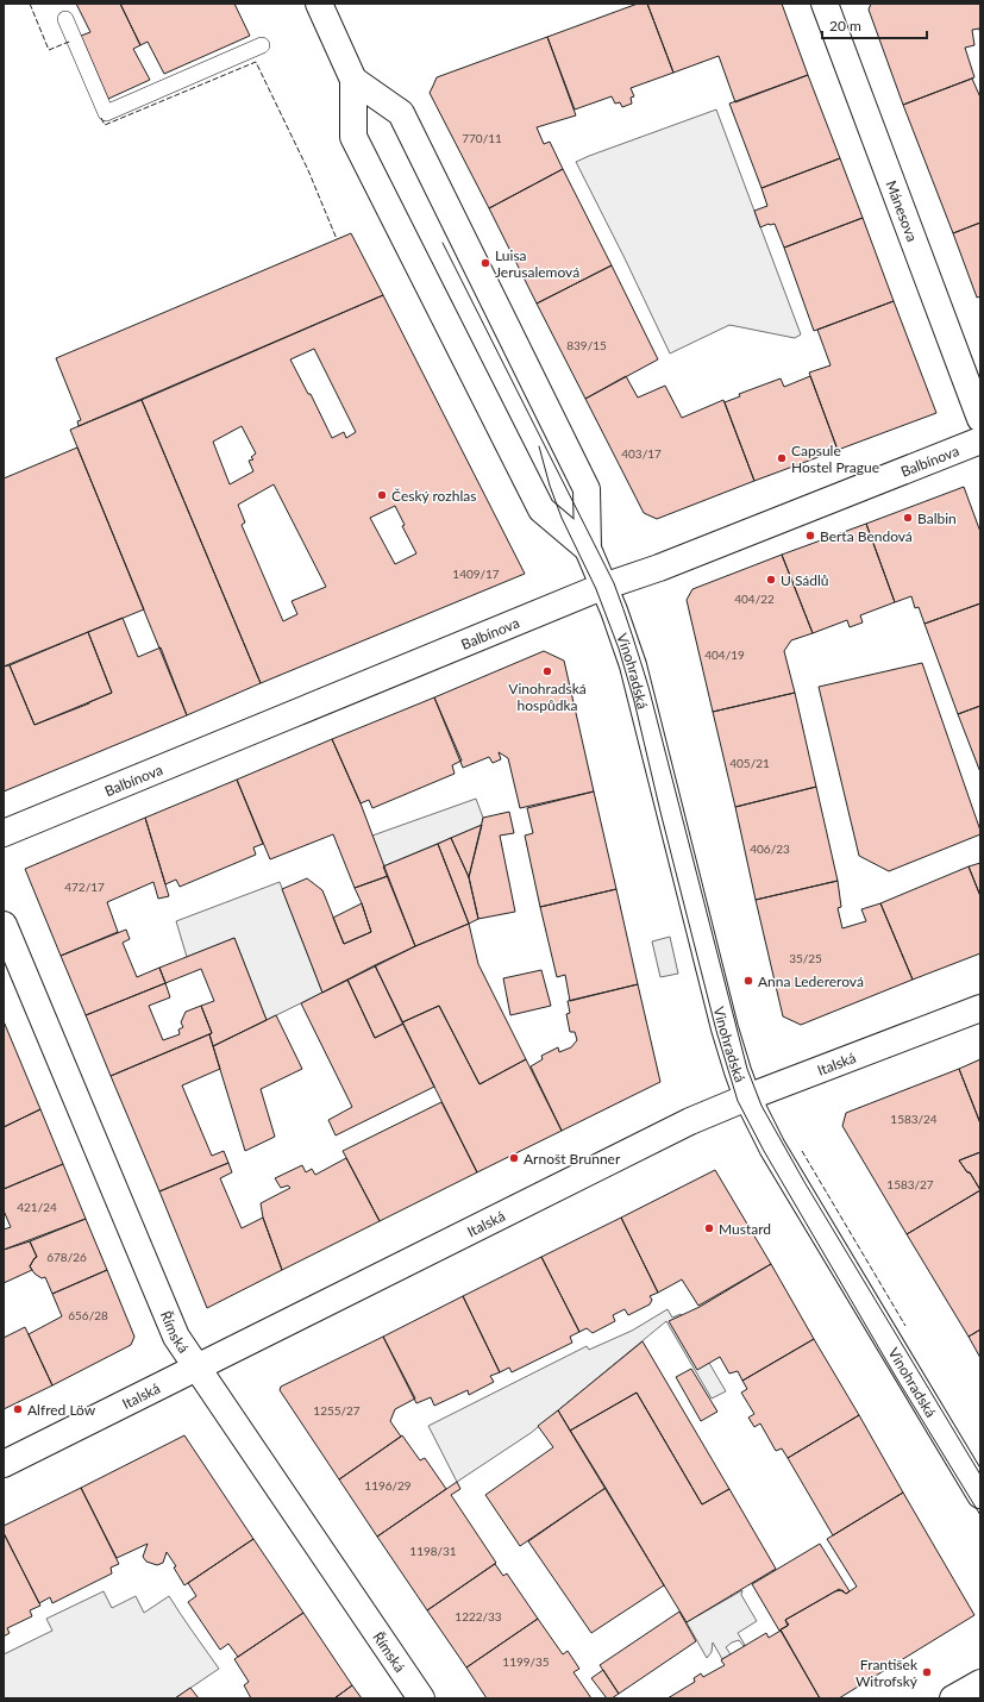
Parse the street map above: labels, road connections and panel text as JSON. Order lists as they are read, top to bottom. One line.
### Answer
{"streets":{"street":["Mánesova","Balbínova","Vinohradská","Italská","Římská"]},"crossings":[["Balbínova","Vinohradská"],["Vinohradská","Italská"],["Italská","Římská"]],"places":["Luisa Jerusalemová","Capsule Hostel Prague","Český rozhlas","Balbin","Berta Bendová","U Sádlů","Vinohradská hospůdka","Anna Ledererová","Arnošt Brunner","Mustard","Alfred Löw","František Witrofský"],"house_numbers":["770/11","839/15","403/17","1409/17","404/22","404/19","405/21","406/23","472/17","35/25","1583/24","1583/27","421/24","678/26","656/28","1255/27","1196/29","1198/31","1222/33","1199/35"],"scale_bar":"20 m"}
